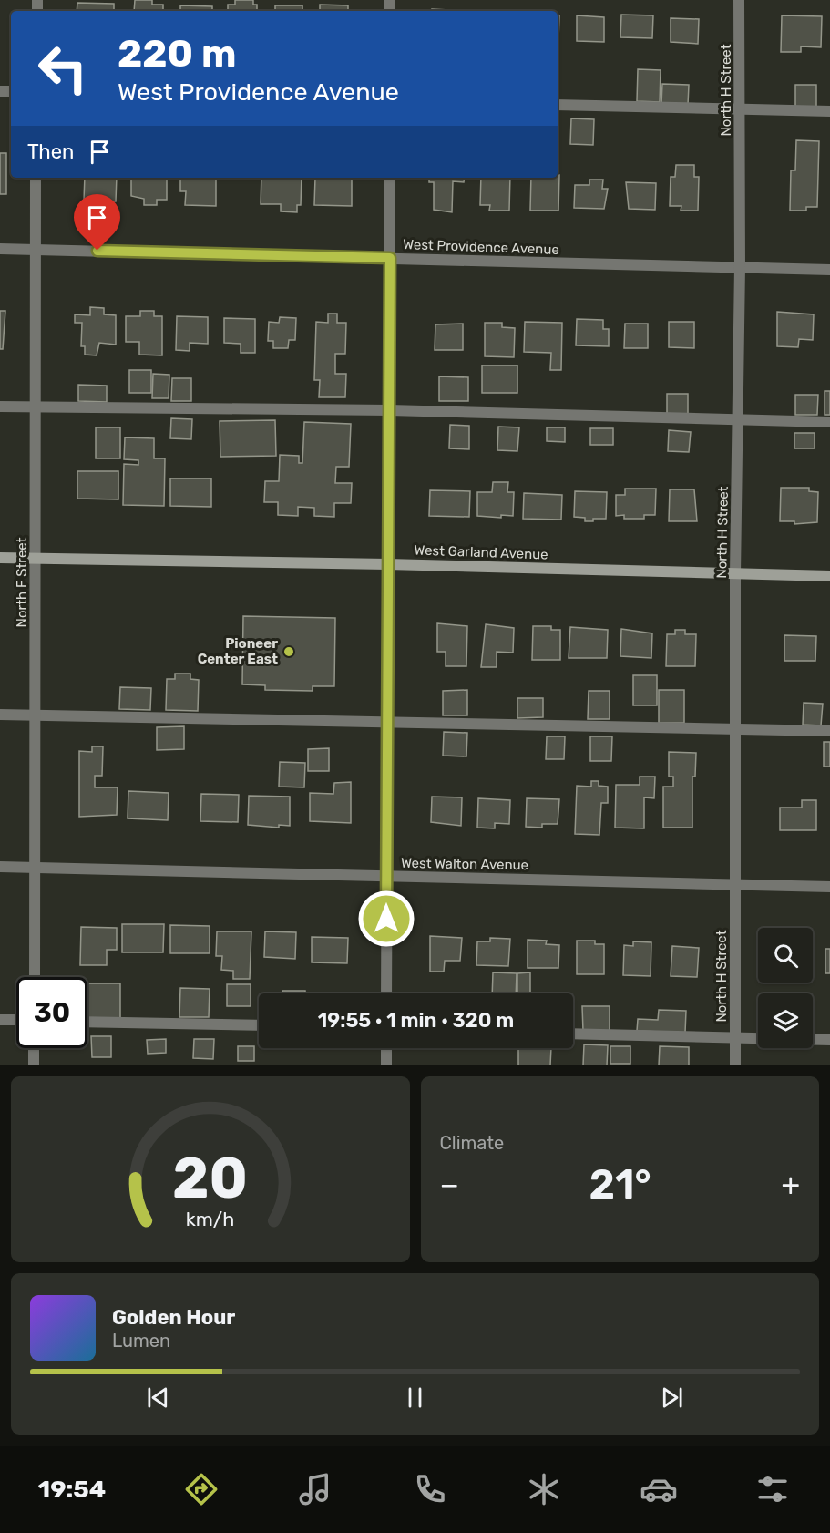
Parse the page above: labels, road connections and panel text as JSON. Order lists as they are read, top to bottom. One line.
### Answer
{"streets":{"street":["North H Street","West Providence Avenue","West Garland Avenue","North F Street","West Walton Avenue"]},"crossings":[["North H Street","West Providence Avenue"],["North H Street","West Garland Avenue"],["North H Street","West Walton Avenue"],["West Providence Avenue","North F Street"],["West Garland Avenue","North F Street"],["North F Street","West Walton Avenue"]],"places":["Pioneer Center East"],"page":{"turn":["220 m","West Providence Avenue"],"then":"Then","limit":"30","trip":"19:55 · 1 min · 320 m","tile":"Climate","heat":["−","21°","+"],"song":["Golden Hour","Lumen"],"tabs":"19:54","gauge":["20","km/h"]}}
